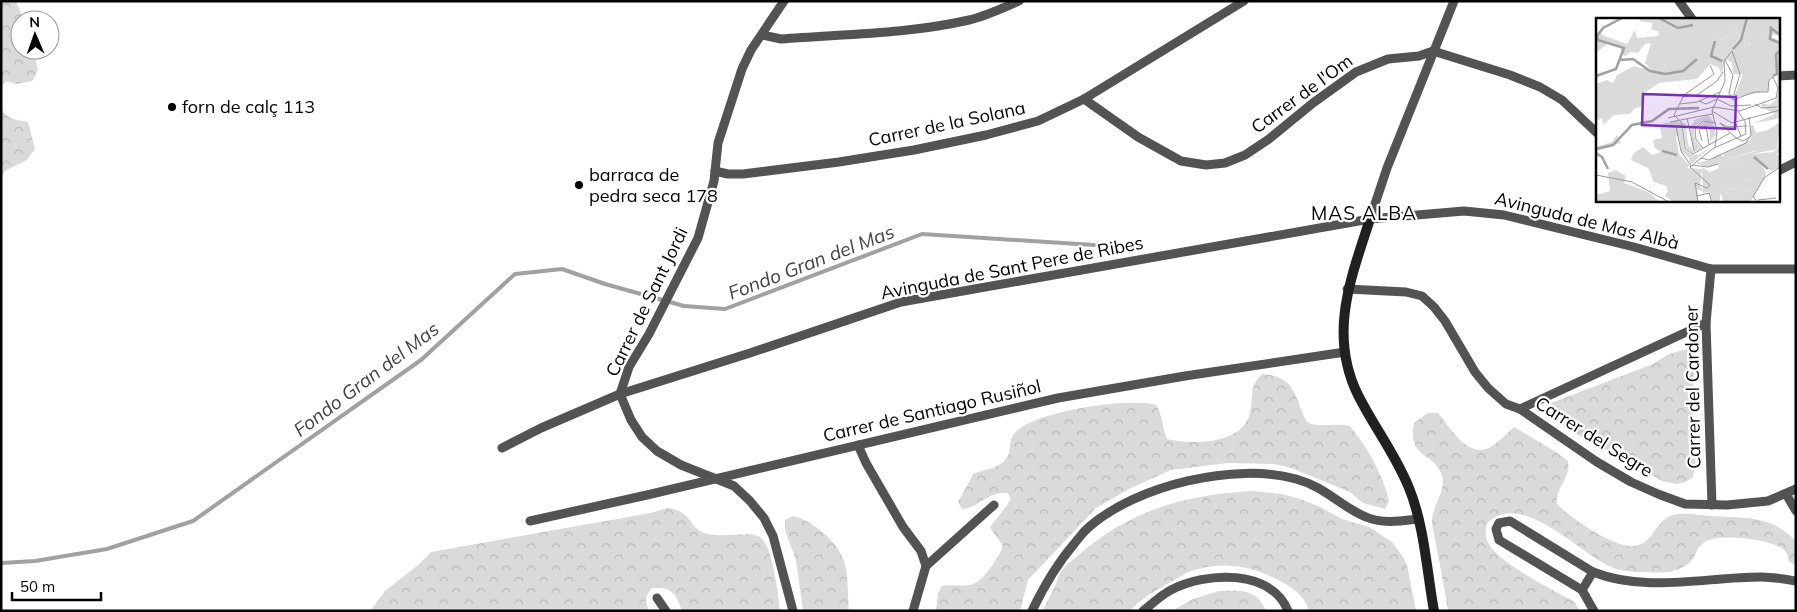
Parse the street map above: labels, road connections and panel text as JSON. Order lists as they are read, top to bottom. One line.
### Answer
{"streets":{"street":["Carrer de l'Om","Carrer de la Solana","Avinguda de Mas Albà","Avinguda de Sant Pere de Ribes","Carrer de Sant Jordi","Carrer del Cardoner","Carrer de Santiago Rusiñol","Carrer del Segre"]},"crossings":[["Carrer de l'Om","Carrer de la Solana"],["Carrer de la Solana","Carrer de Sant Jordi"],["Avinguda de Mas Albà","Avinguda de Sant Pere de Ribes"],["Avinguda de Mas Albà","Carrer del Cardoner"],["Avinguda de Sant Pere de Ribes","Carrer de Sant Jordi"],["Carrer del Cardoner","Carrer del Segre"]],"districts":["MAS ALBA"],"water":["Fondo Gran del Mas"],"places":["forn de calç 113","barraca de pedra seca 178"],"scale_bar":"50 m","north":"top"}
